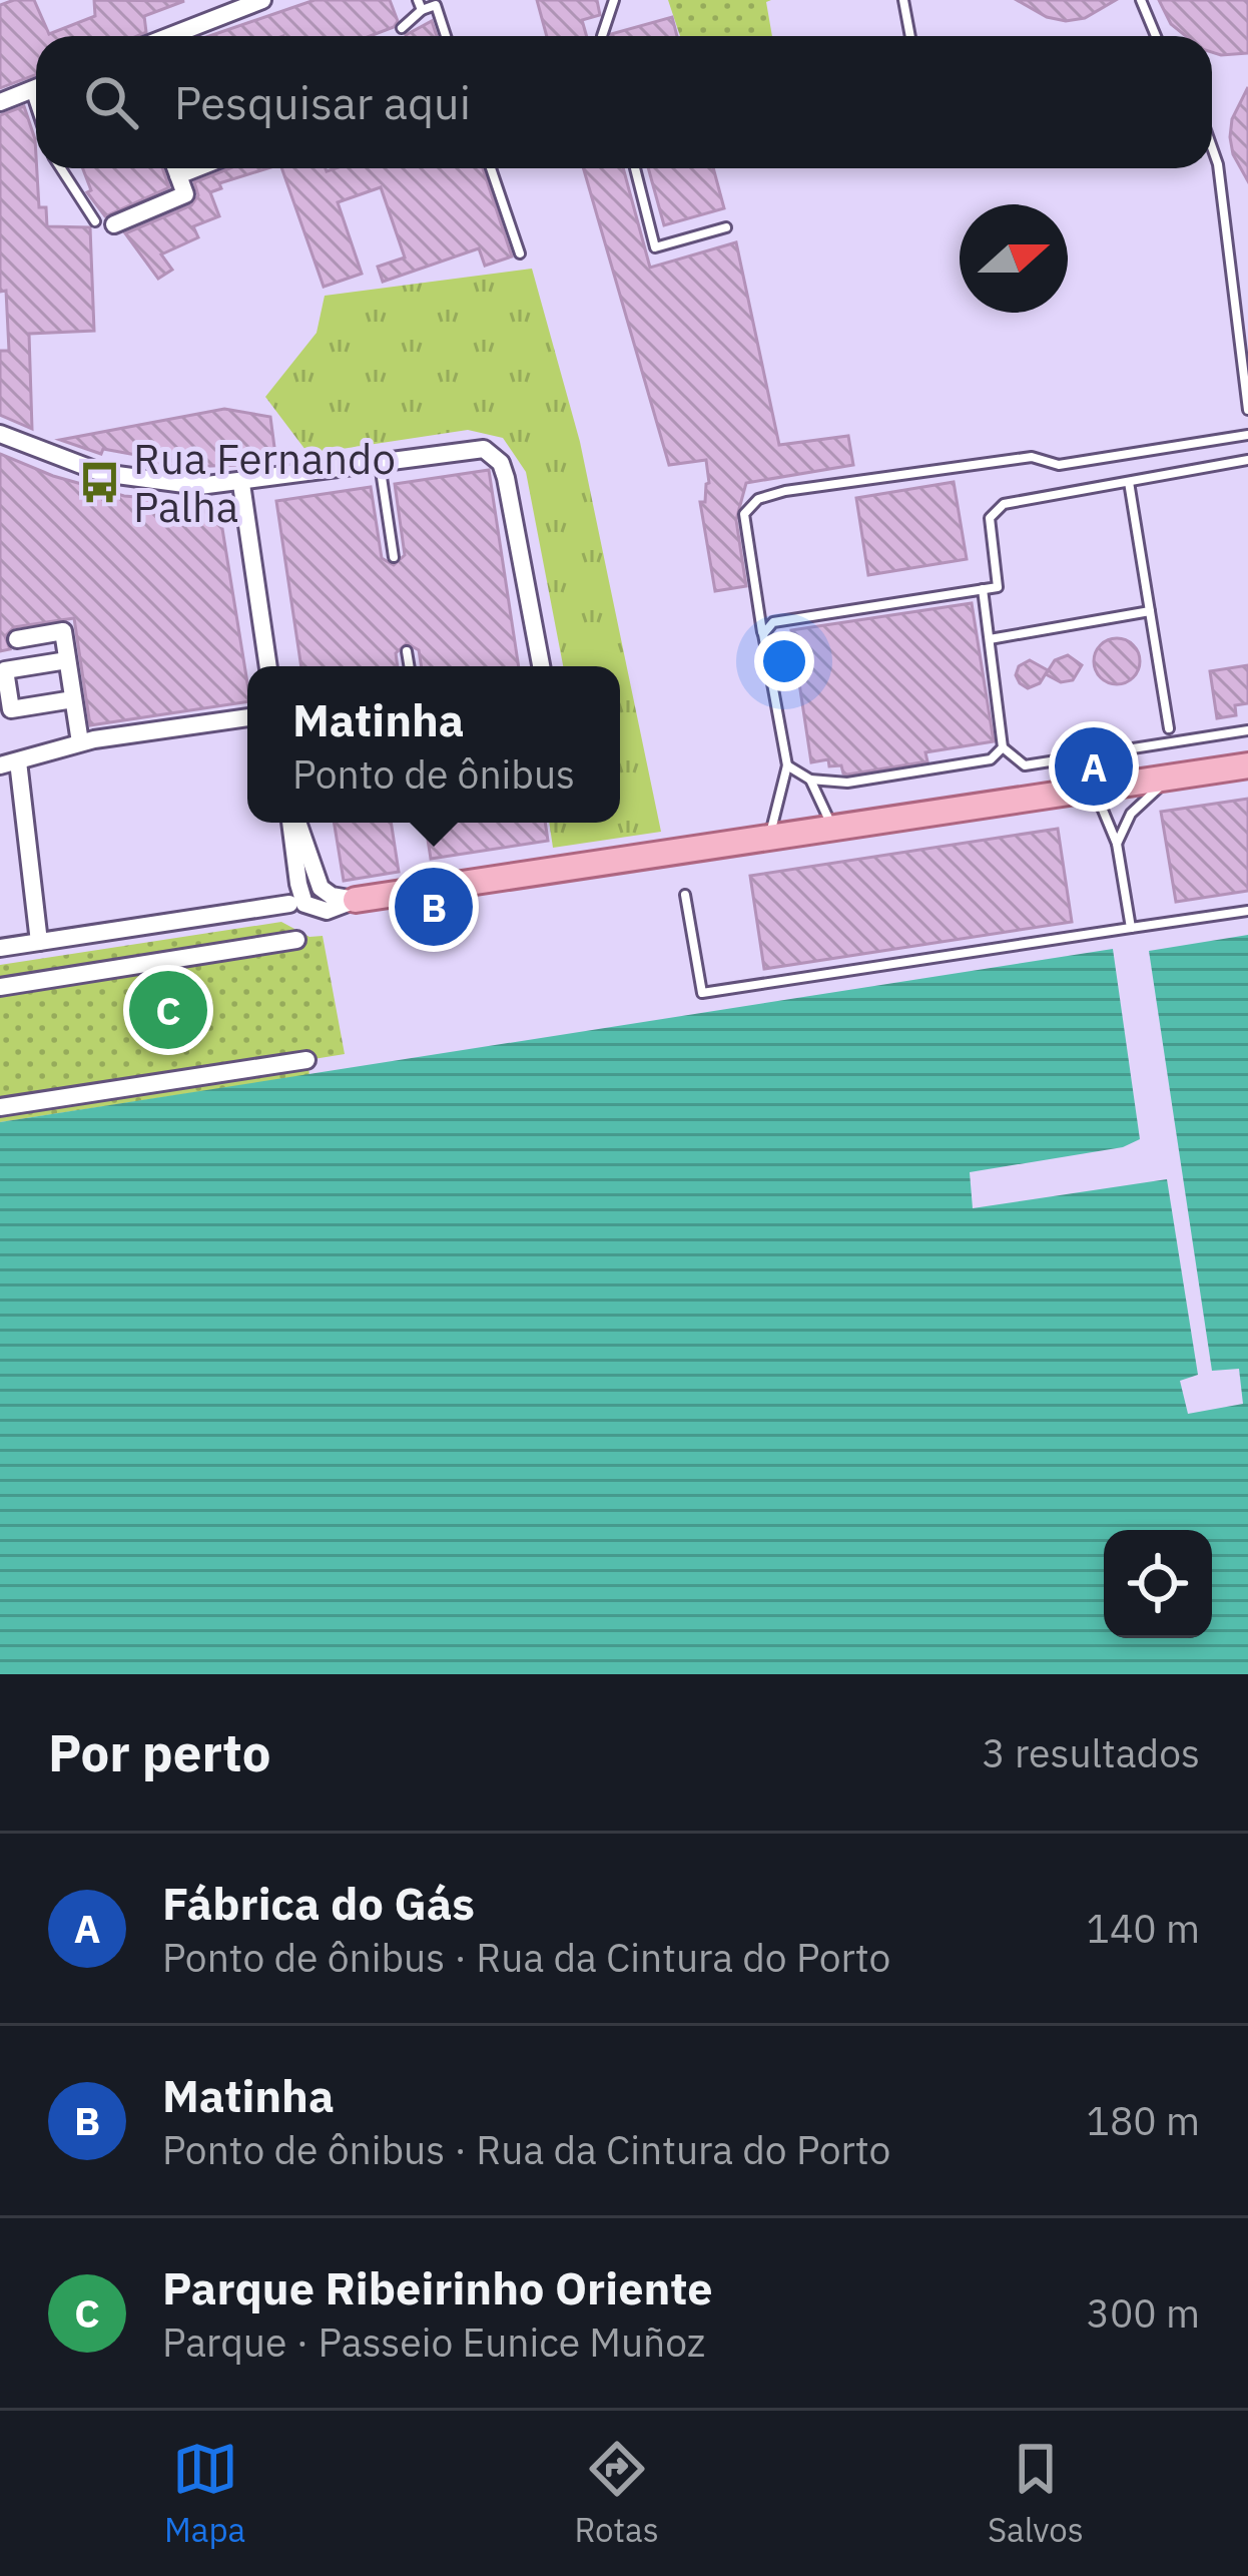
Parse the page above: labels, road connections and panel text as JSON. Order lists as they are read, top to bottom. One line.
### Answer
{"places":{"bus stop":["Rua Fernando Palha"]},"north":"right","page":{"search":"Pesquisar aqui","popup":["Matinha","Ponto de ônibus"],"pins":["A","B","C"],"heading":["Por perto","3 resultados"],"list":[{"mark":"A","name":"Fábrica do Gás","note":"Ponto de ônibus · Rua da Cintura do Porto","value":"140 m"},{"mark":"B","name":"Matinha","note":"Ponto de ônibus · Rua da Cintura do Porto","value":"180 m"},{"mark":"C","name":"Parque Ribeirinho Oriente","note":"Parque · Passeio Eunice Muñoz","value":"300 m"}],"nav":["Mapa","Rotas","Salvos"]}}
